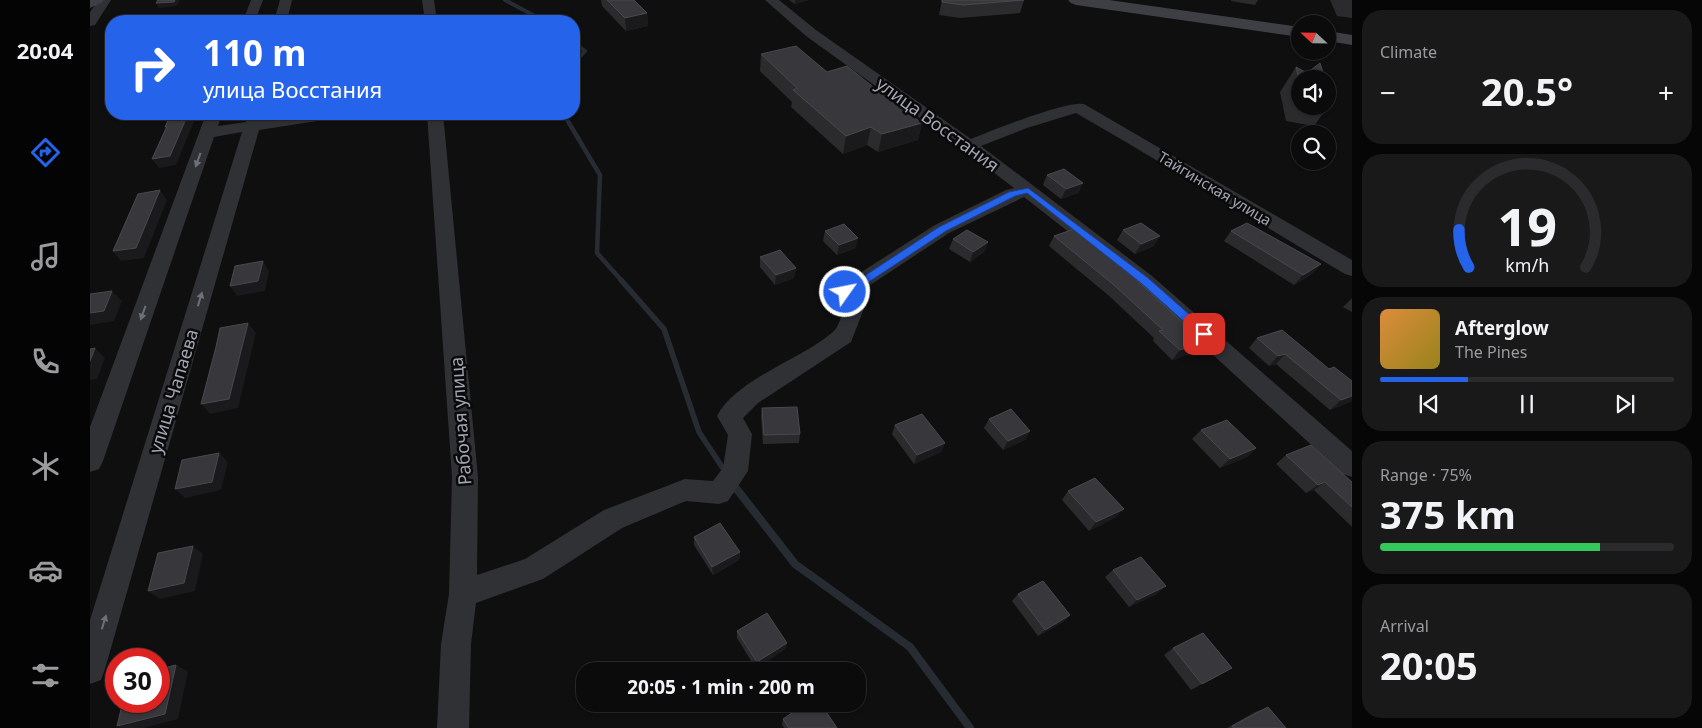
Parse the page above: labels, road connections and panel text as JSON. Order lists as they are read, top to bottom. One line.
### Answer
{"streets":{"street":["улица Восстания","Тайгинская улица","улица Чапаева","Рабочая улица"]},"crossings":[["улица Восстания","Тайгинская улица"]],"north":"left","page":{"tabs":"20:04","tile":["Climate",["Range · 75%","375 km"],["Arrival","20:05"]],"turn":["110 m","улица Восстания"],"heat":["−","20.5°","+"],"song":["Afterglow","The Pines"],"limit":"30","trip":"20:05 · 1 min · 200 m","gauge":["19","km/h"]}}
